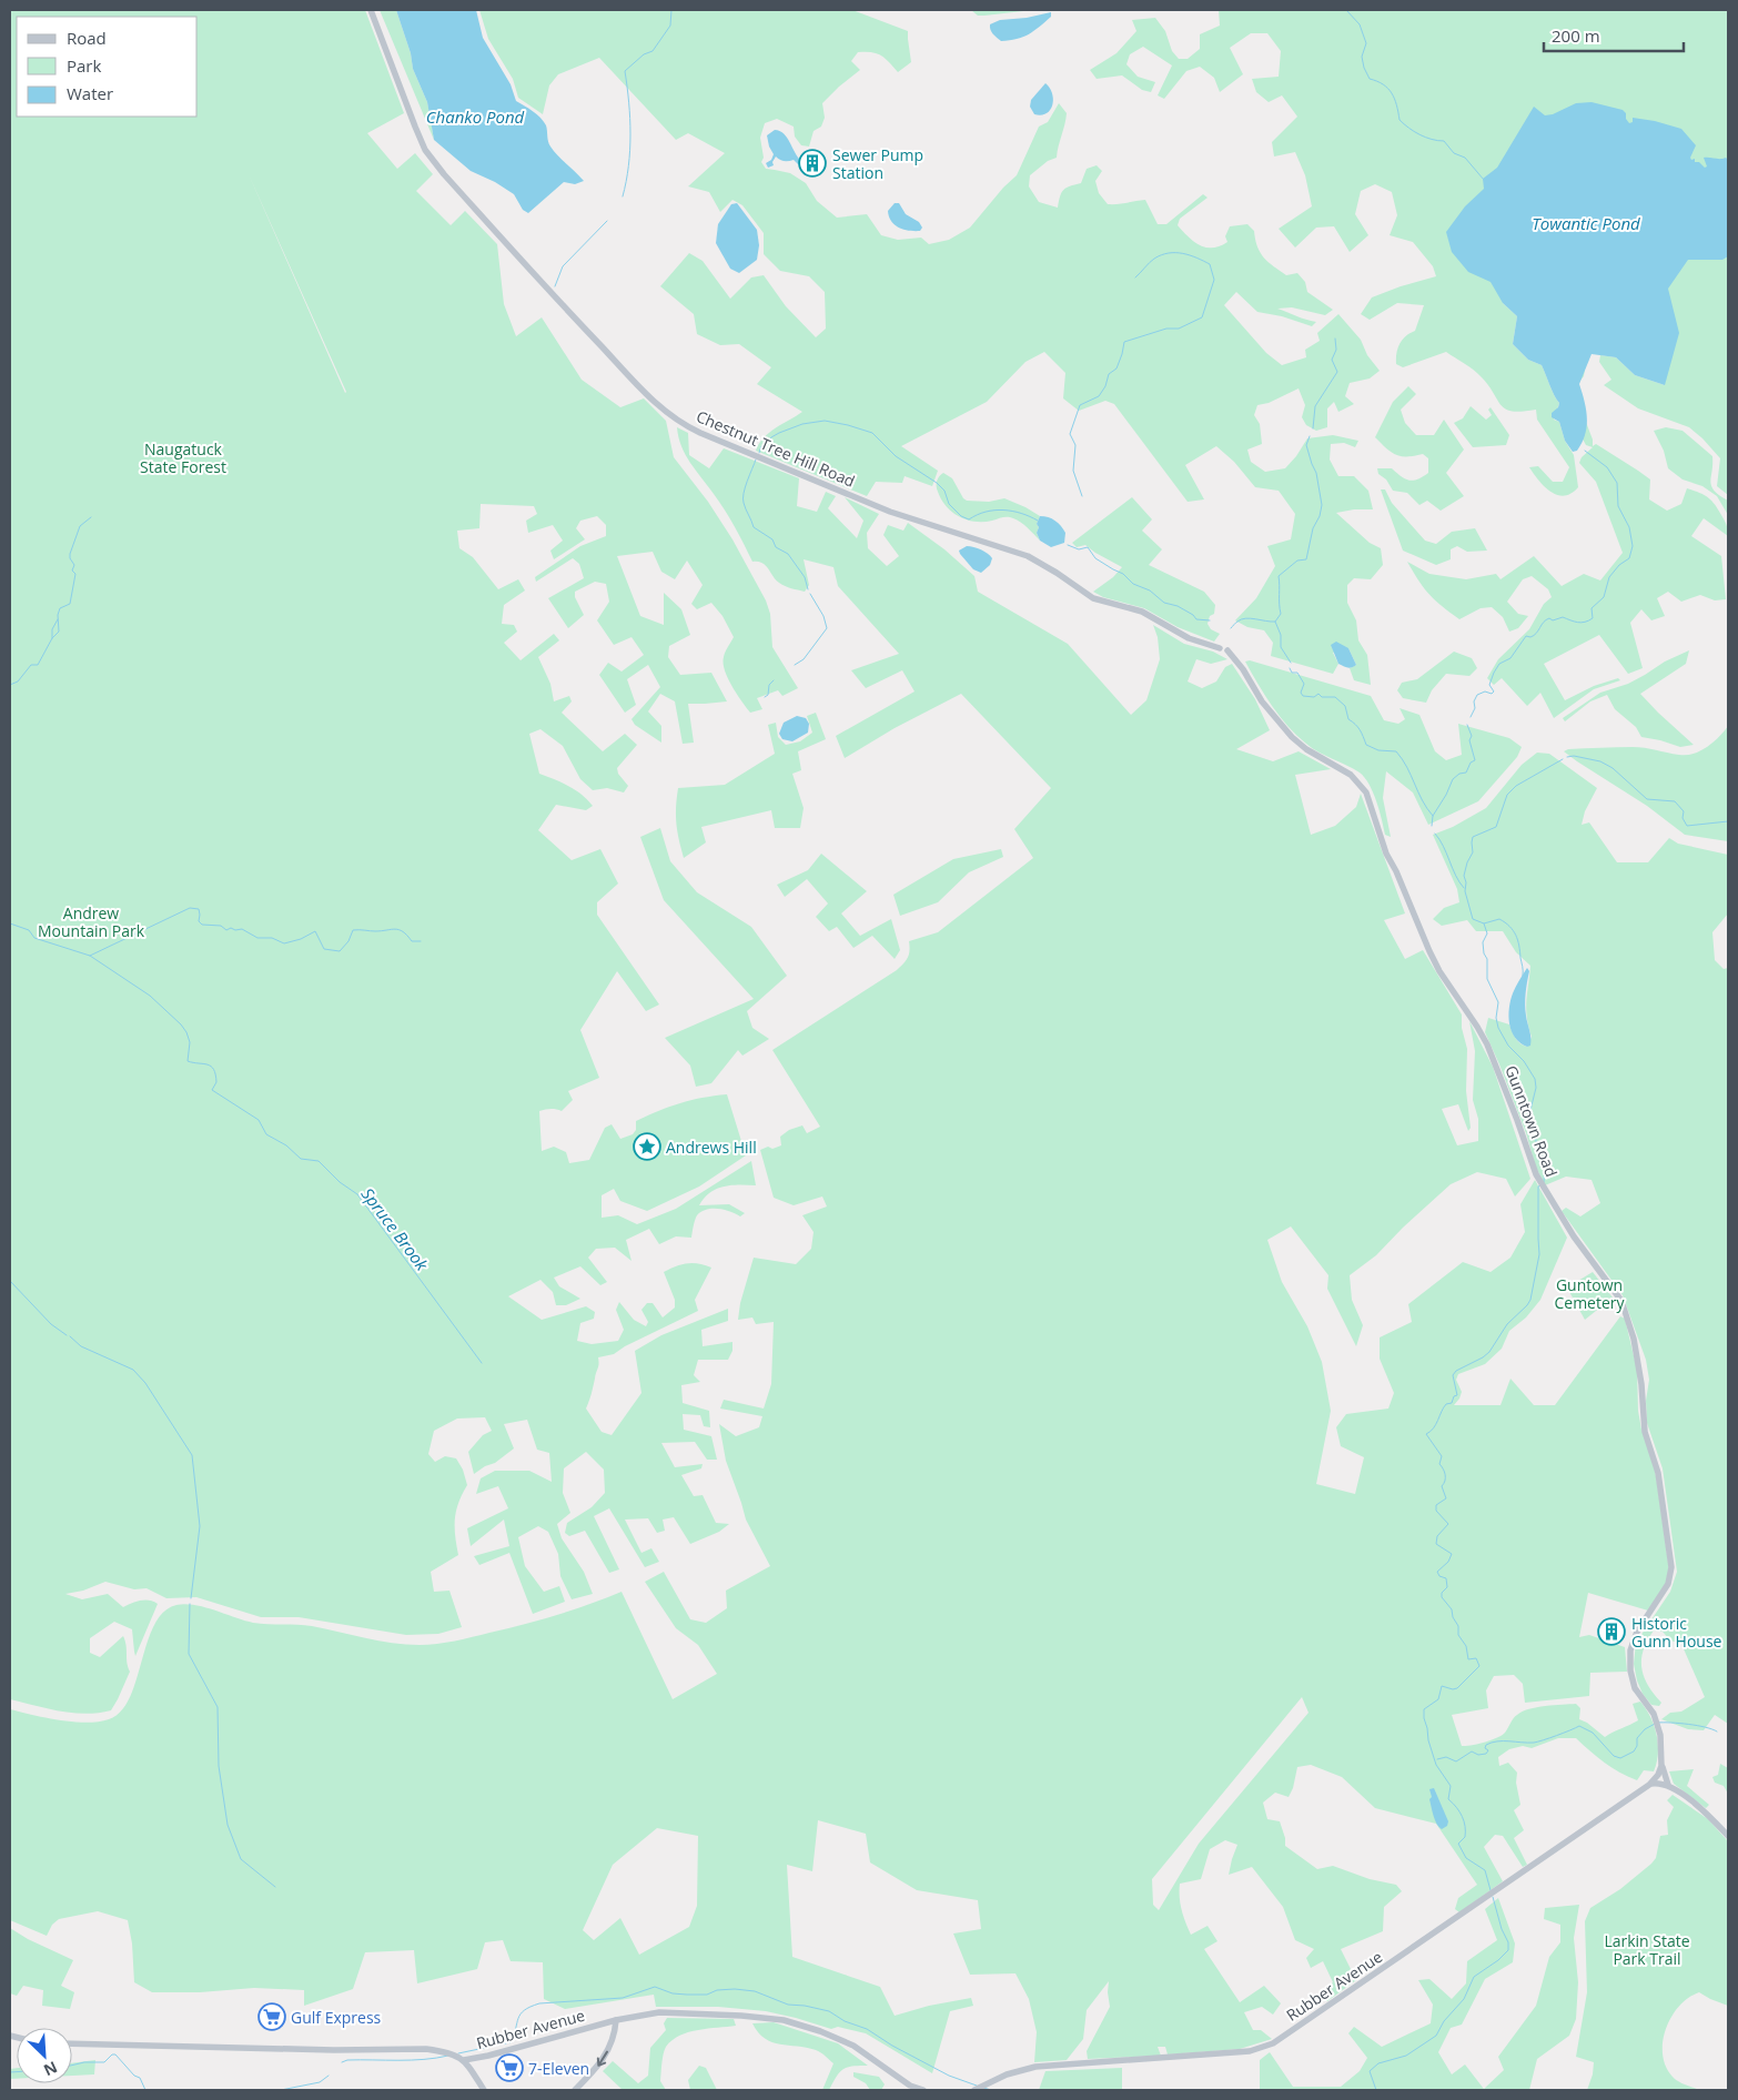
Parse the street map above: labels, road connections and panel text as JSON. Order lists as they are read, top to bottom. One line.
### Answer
{"streets":{"street":["Chestnut Tree Hill Road","Gunntown Road","Rubber Avenue"]},"crossings":[["Gunntown Road","Rubber Avenue"]],"water":["Chanko Pond","Towantic Pond","Spruce Brook"],"parks":["Naugatuck State Forest","Andrew Mountain Park","Guntown Cemetery","Larkin State Park Trail"],"places":{"building":["Sewer Pump Station","Historic Gunn House"],"place":["Andrews Hill"],"supermarket":["Gulf Express","7-Eleven"]},"legend":["Road","Park","Water"],"scale_bar":"200 m","north":"bottom right"}
